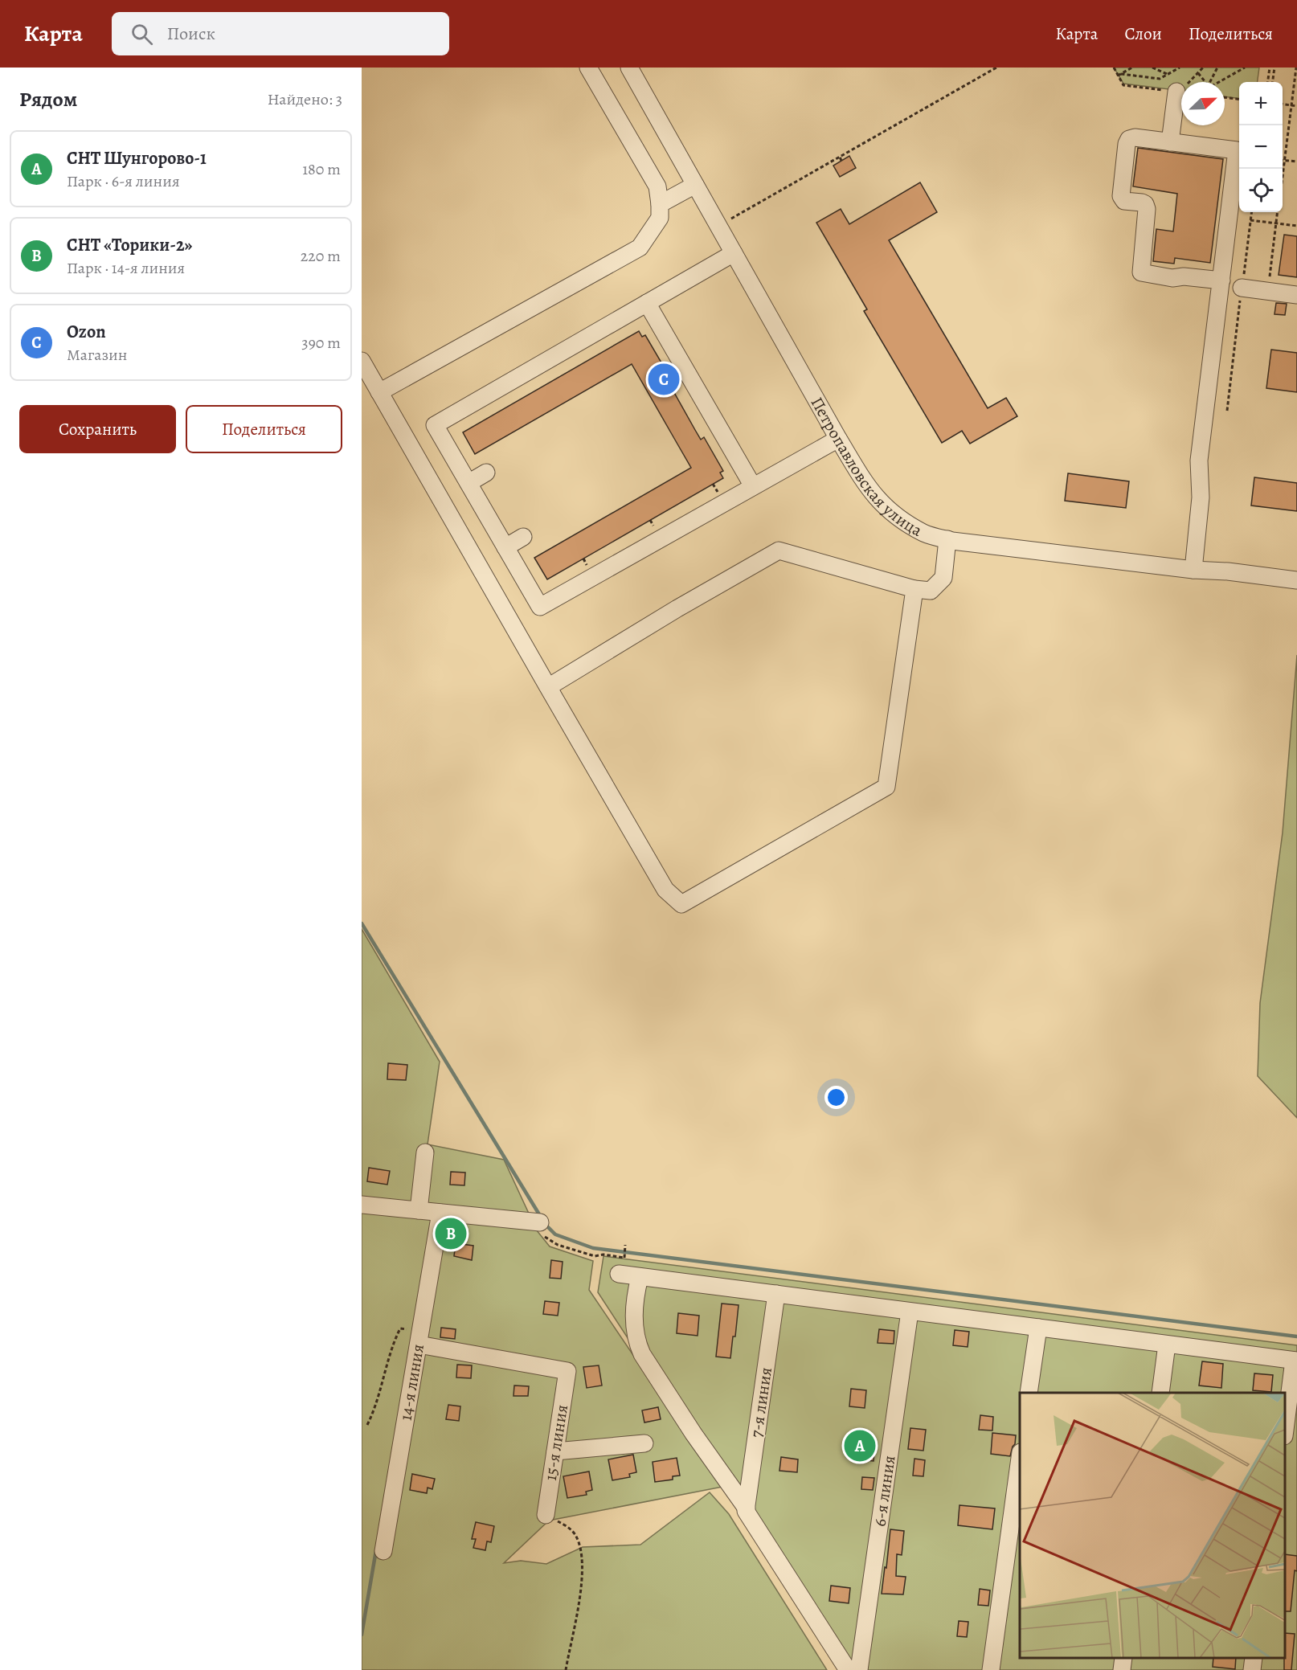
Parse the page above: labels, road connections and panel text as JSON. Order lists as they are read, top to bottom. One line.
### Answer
{"streets":{"street":["Петропавловская улица","14-я линия","7-я линия","15-я линия","6-я линия"]},"crossings":[["14-я линия","15-я линия"]],"north":"top right","page":{"header":"Карта","search":"Поиск","nav":["Карта","Слои","Поделиться"],"heading":["Рядом","Найдено: 3"],"map_buttons":["+","−"],"list":[{"mark":"A","name":"СНТ Шунгорово-1","note":"Парк · 6-я линия","value":"180 m"},{"mark":"B","name":"СНТ «Торики-2»","note":"Парк · 14-я линия","value":"220 m"},{"mark":"C","name":"Ozon","note":"Магазин","value":"390 m"}],"pins":["C","B","A"],"buttons":["Сохранить","Поделиться"]}}
